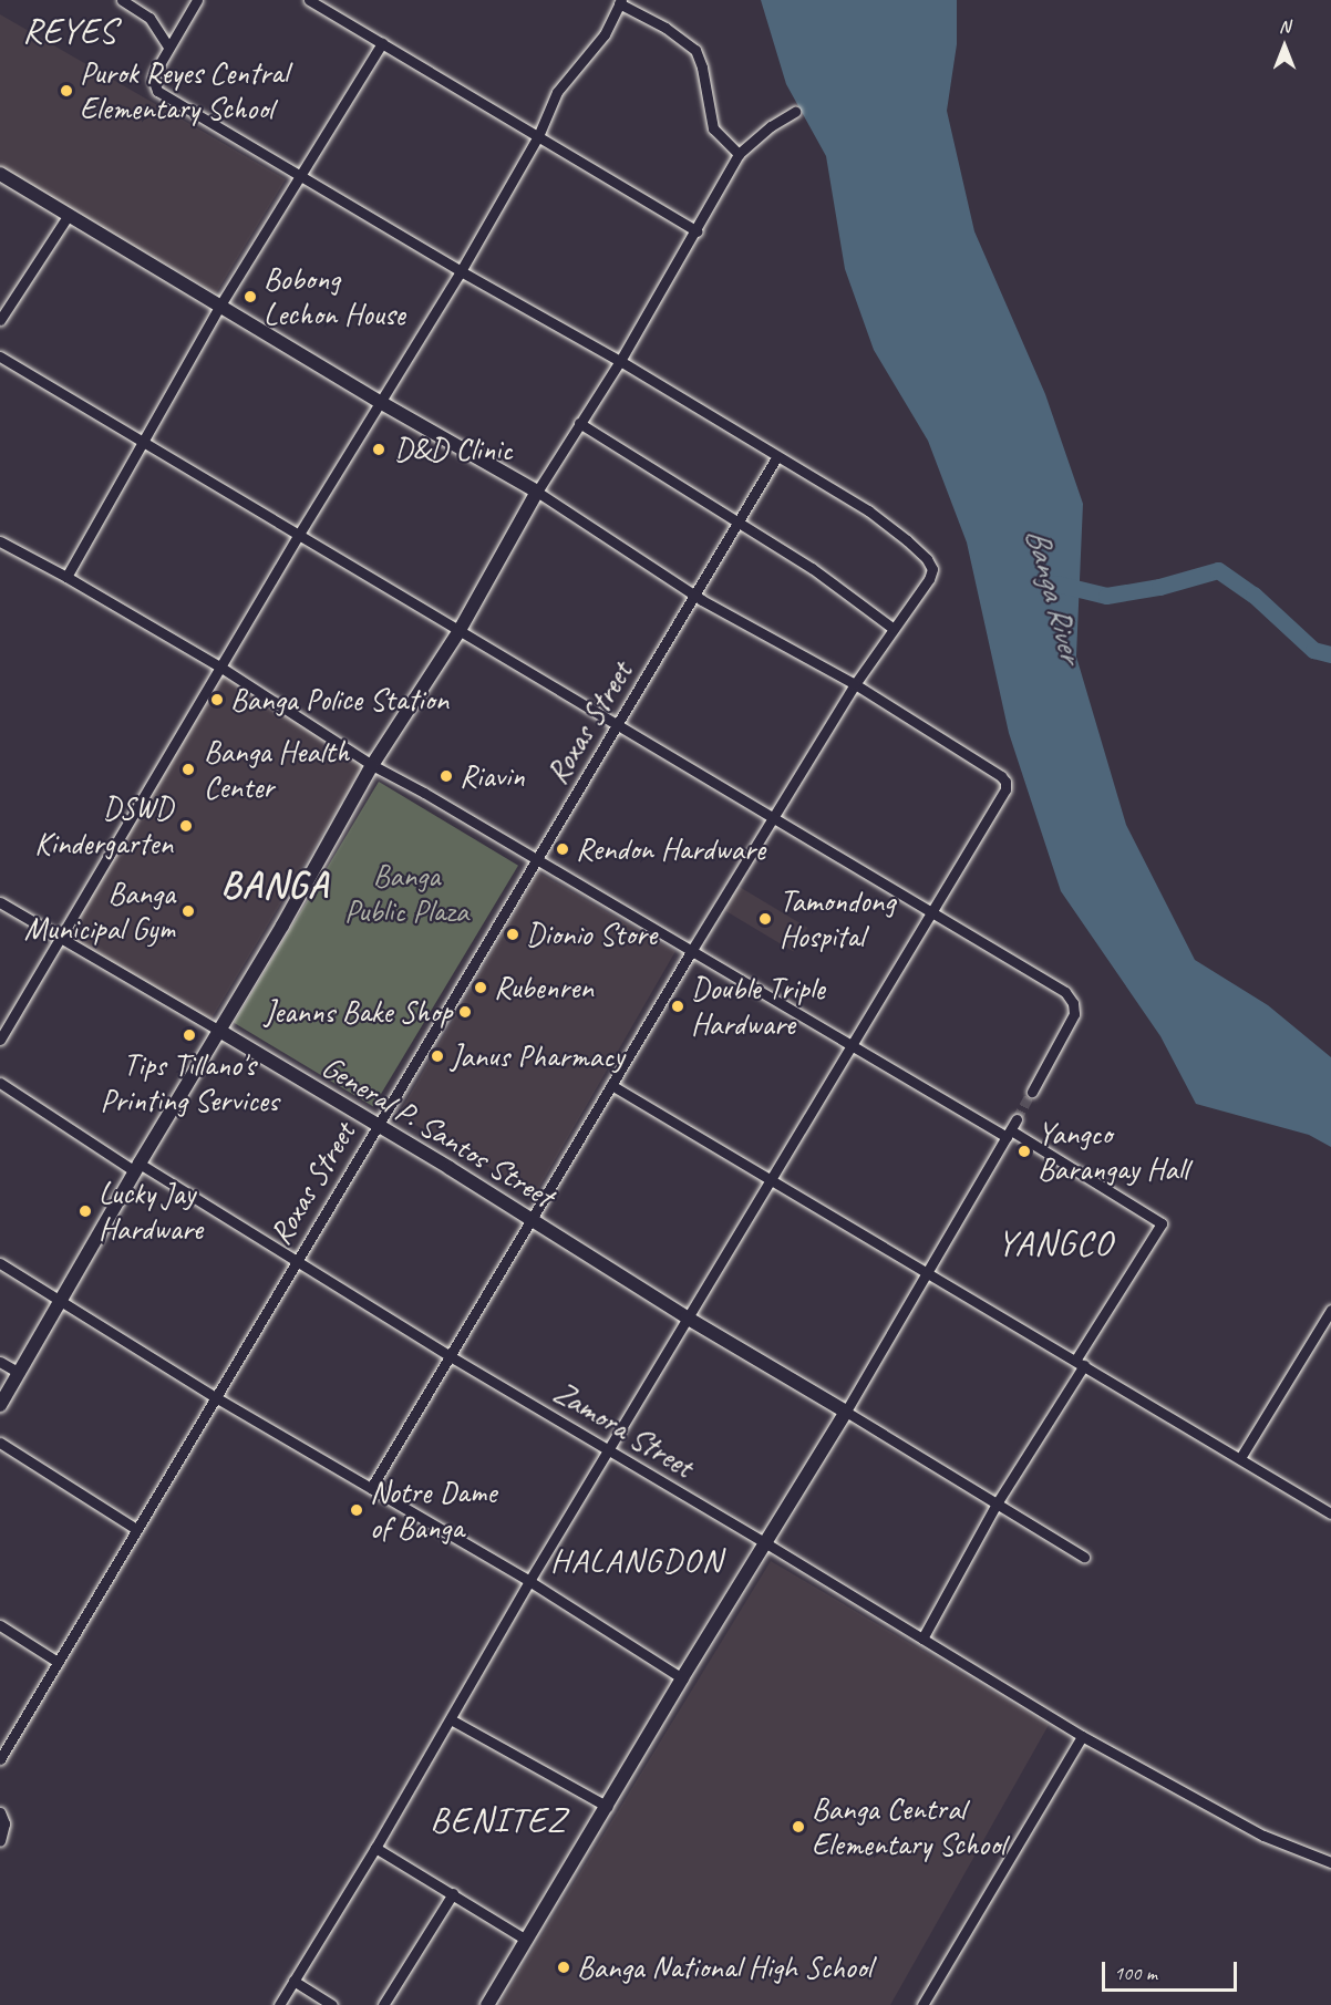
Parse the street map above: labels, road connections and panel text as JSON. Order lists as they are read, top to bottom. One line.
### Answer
{"streets":{"main road":["General P. Santos Street"],"street":["Roxas Street","Zamora Street"]},"crossings":[["Roxas Street","General P. Santos Street"],["Roxas Street","Zamora Street"]],"districts":["REYES","BANGA","YANGCO","HALANGDON","BENITEZ"],"water":["Banga River"],"parks":["Banga Public Plaza"],"places":["Purok Reyes Central Elementary School","Bobong Lechon House","D&D Clinic","Banga Police Station","Banga Health Center","Riavin","DSWD Kindergarten","Rendon Hardware","Banga Municipal Gym","Tamondong Hospital","Dionio Store","Rubenren","Double Triple Hardware","Jeanns Bake Shop","Tips Tillano's Printing Services","Janus Pharmacy","Yangco Barangay Hall","Lucky Jay Hardware","Notre Dame of Banga","Banga Central Elementary School","Banga National High School"],"scale_bar":"100 m","north":"top"}
